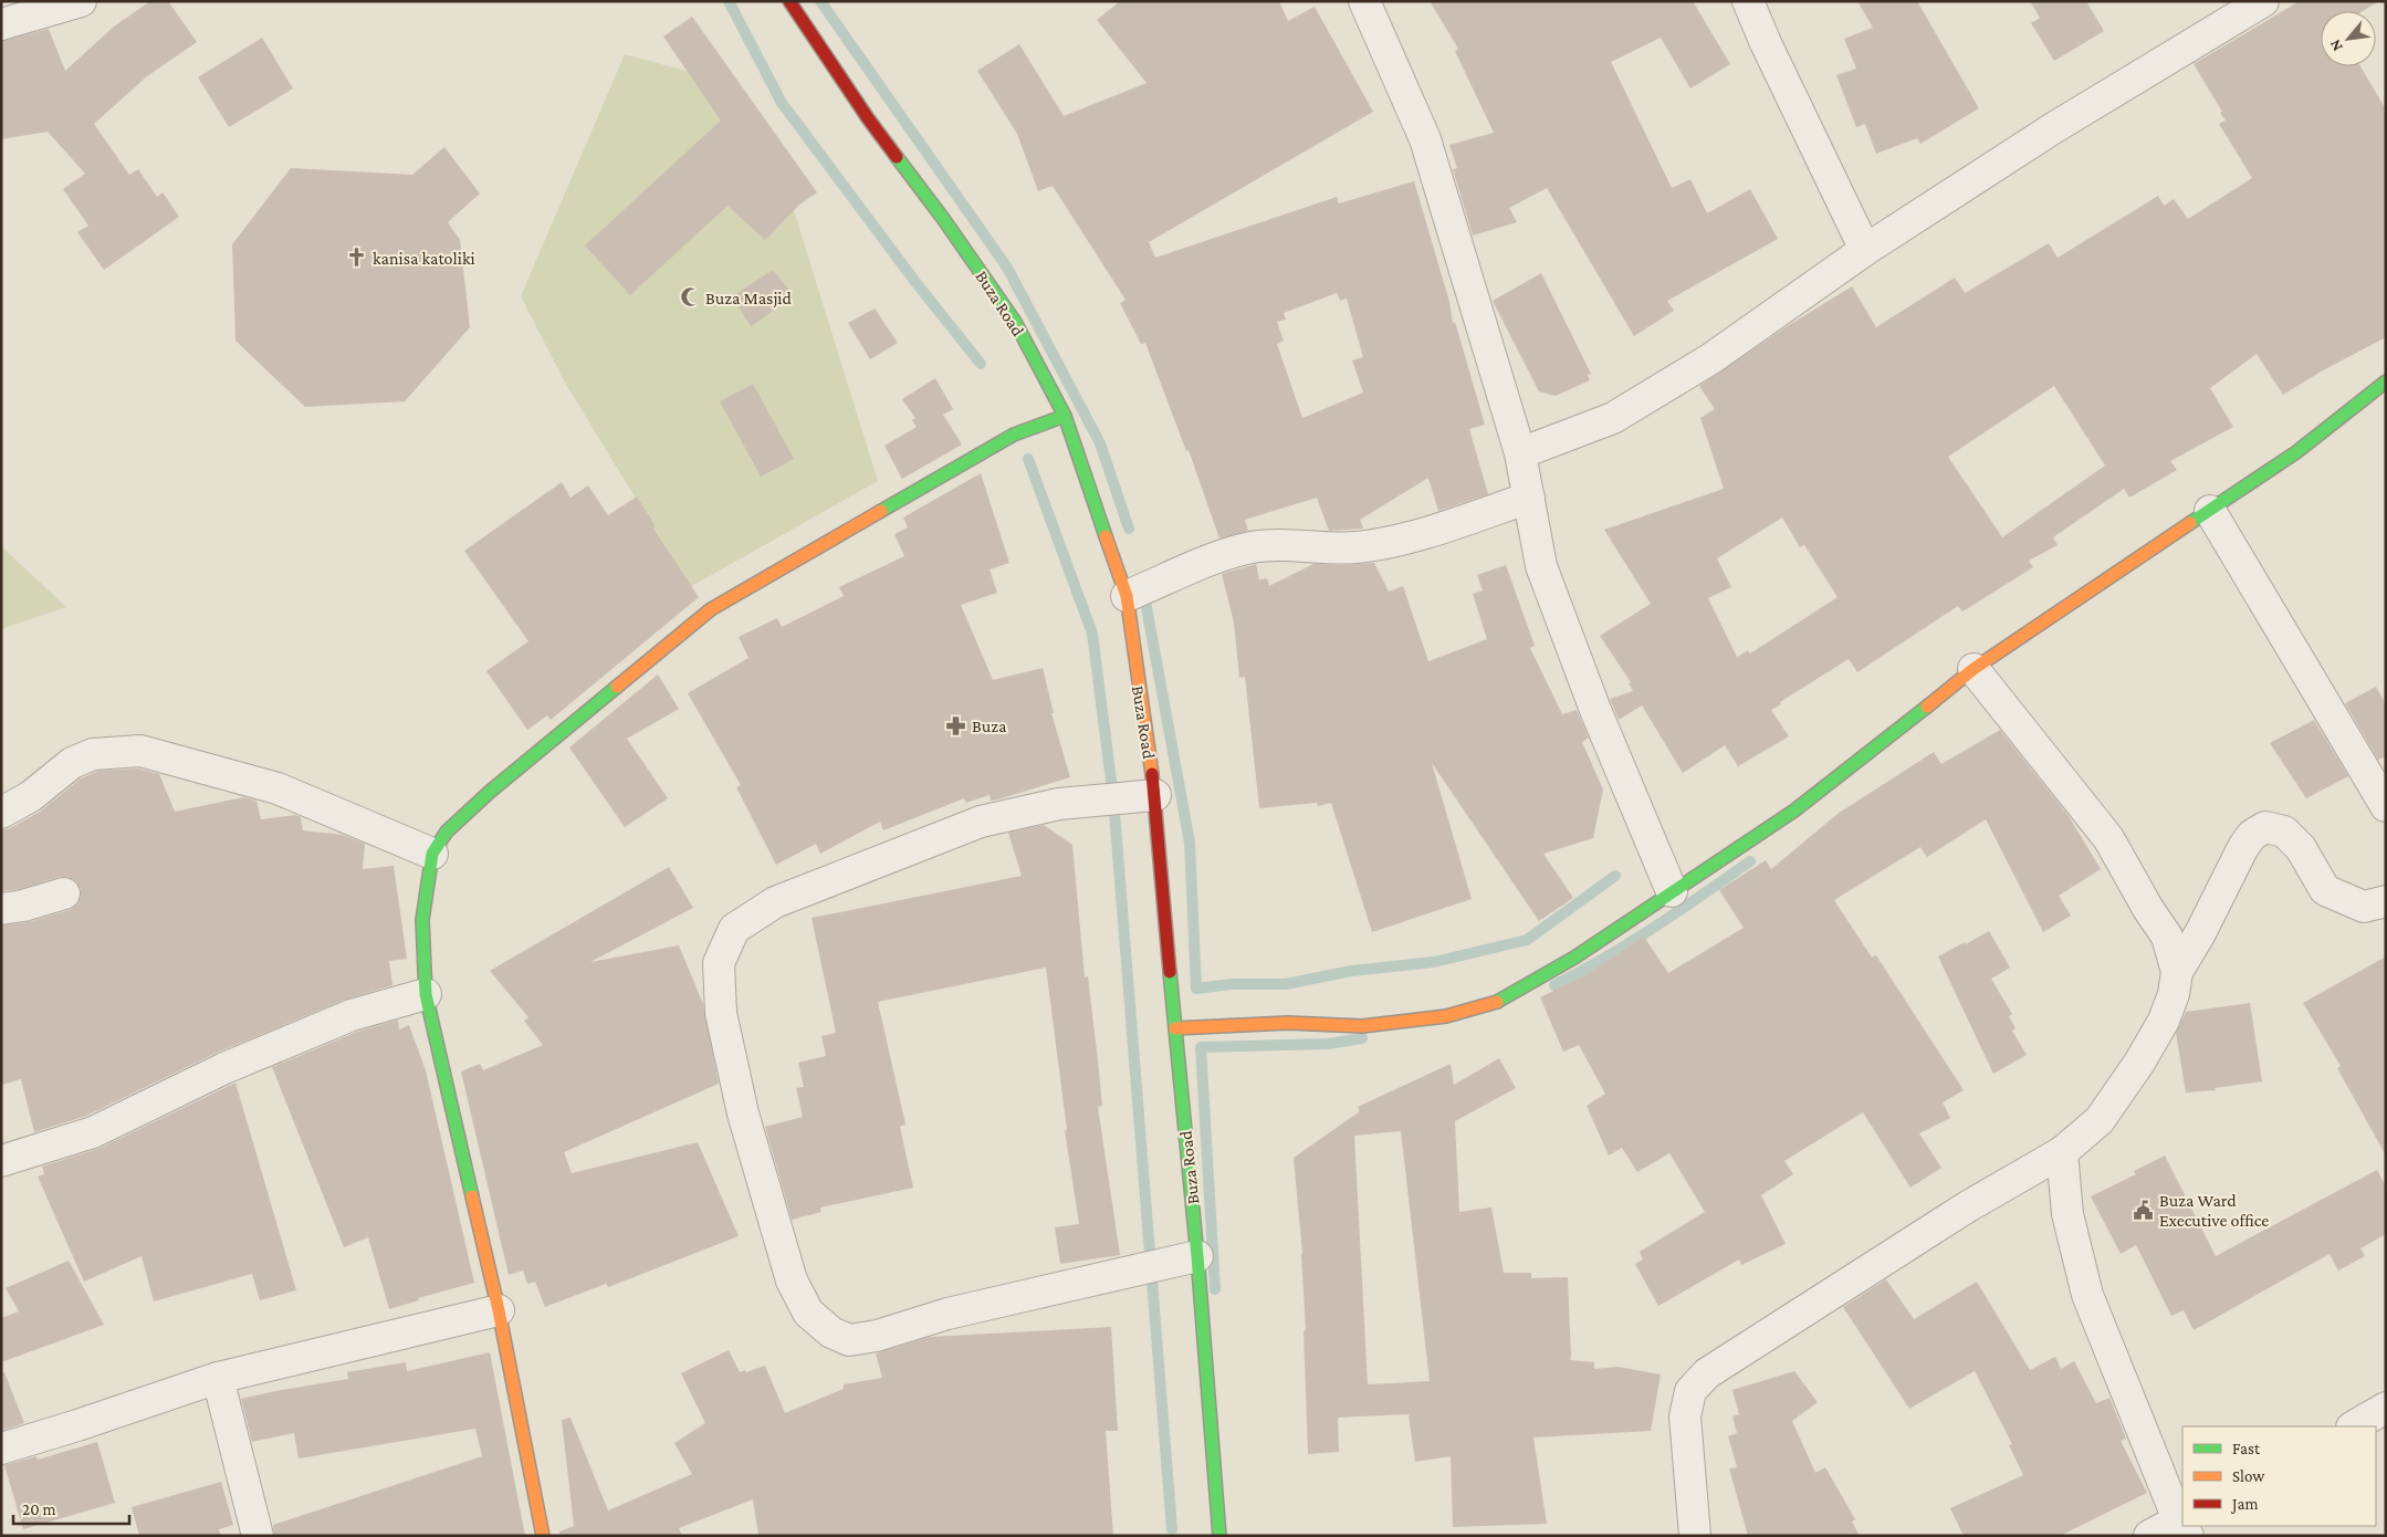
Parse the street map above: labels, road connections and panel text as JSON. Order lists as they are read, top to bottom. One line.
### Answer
{"streets":{"street":["Buza Road"]},"places":{"church":["kanisa katoliki"],"mosque":["Buza Masjid"],"pharmacy":["Buza"],"public building":["Buza Ward Executive office"]},"legend":["Fast","Slow","Jam"],"scale_bar":"20 m","north":"bottom left"}
